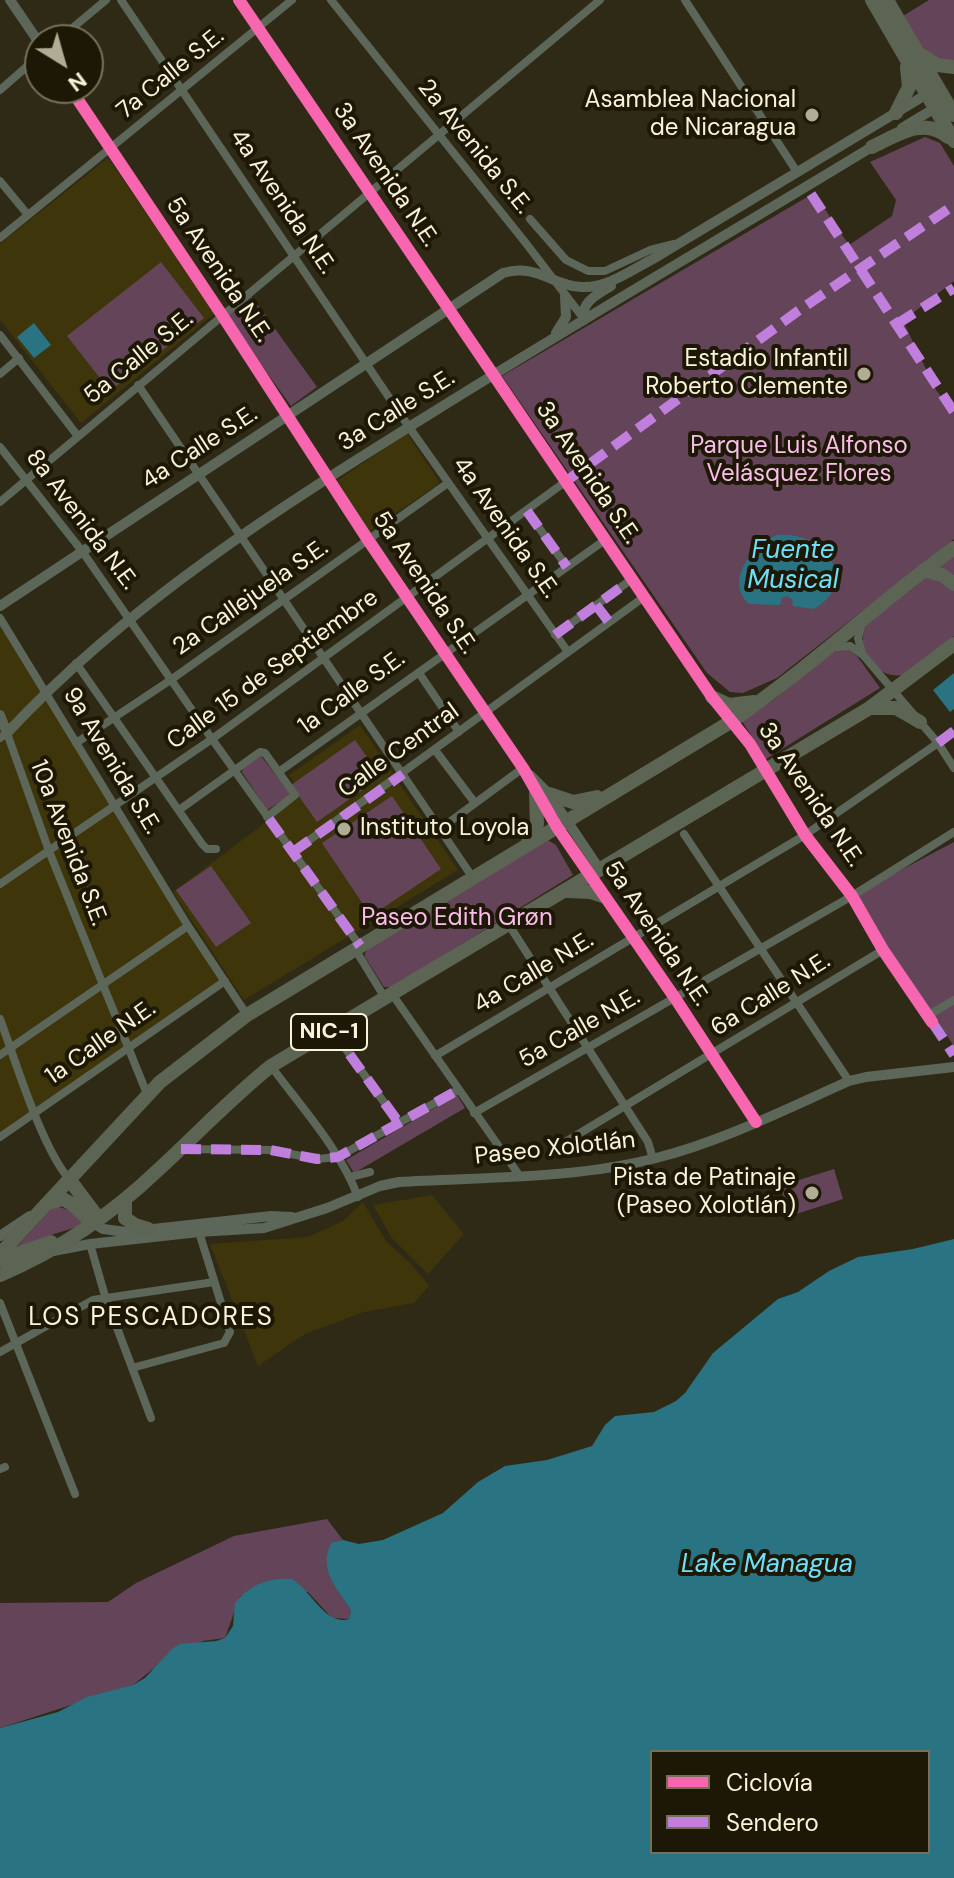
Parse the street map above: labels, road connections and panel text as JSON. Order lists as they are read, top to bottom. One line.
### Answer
{"streets":{"highway":["NIC-1"],"street":["7a Calle S.E.","2a Avenida S.E.","3a Avenida N.E.","4a Avenida N.E.","5a Avenida N.E.","5a Calle S.E.","3a Calle S.E.","4a Calle S.E.","3a Avenida S.E.","8a Avenida N.E.","4a Avenida S.E.","5a Avenida S.E.","2a Callejuela S.E.","Calle 15 de Septiembre","1a Calle S.E.","Calle Central","9a Avenida S.E.","10a Avenida S.E.","4a Calle N.E.","6a Calle N.E.","5a Calle N.E.","1a Calle N.E.","Paseo Xolotlán"]},"crossings":[["7a Calle S.E.","3a Avenida N.E."],["7a Calle S.E.","4a Avenida N.E."],["7a Calle S.E.","5a Avenida N.E."],["2a Avenida S.E.","5a Calle S.E."],["2a Avenida S.E.","3a Calle S.E."],["2a Avenida S.E.","4a Calle S.E."],["3a Avenida N.E.","5a Calle S.E."],["3a Avenida N.E.","3a Calle S.E."],["3a Avenida N.E.","4a Calle S.E."],["3a Avenida N.E.","3a Avenida S.E."],["3a Avenida N.E.","Calle Central"],["3a Avenida N.E.","4a Calle N.E."],["3a Avenida N.E.","6a Calle N.E."],["3a Avenida N.E.","5a Calle N.E."],["3a Avenida N.E.","NIC-1"],["4a Avenida N.E.","5a Calle S.E."],["4a Avenida N.E.","3a Calle S.E."],["4a Avenida N.E.","4a Calle S.E."],["4a Avenida N.E.","4a Avenida S.E."],["5a Avenida N.E.","5a Calle S.E."],["5a Avenida N.E.","3a Calle S.E."],["5a Avenida N.E.","4a Calle S.E."],["5a Avenida N.E.","5a Avenida S.E."],["5a Avenida N.E.","Calle Central"],["5a Avenida N.E.","4a Calle N.E."],["5a Avenida N.E.","6a Calle N.E."],["5a Avenida N.E.","5a Calle N.E."],["5a Avenida N.E.","NIC-1"],["5a Avenida N.E.","Paseo Xolotlán"],["5a Calle S.E.","8a Avenida N.E."],["3a Calle S.E.","3a Avenida S.E."],["3a Calle S.E.","8a Avenida N.E."],["3a Calle S.E.","4a Avenida S.E."],["3a Calle S.E.","5a Avenida S.E."],["3a Calle S.E.","9a Avenida S.E."],["3a Calle S.E.","10a Avenida S.E."],["4a Calle S.E.","8a Avenida N.E."],["3a Avenida S.E.","Calle 15 de Septiembre"],["3a Avenida S.E.","1a Calle S.E."],["3a Avenida S.E.","Calle Central"],["8a Avenida N.E.","2a Callejuela S.E."],["8a Avenida N.E.","Calle 15 de Septiembre"],["8a Avenida N.E.","Calle Central"],["8a Avenida N.E.","4a Calle N.E."],["8a Avenida N.E.","5a Calle N.E."],["8a Avenida N.E.","NIC-1"],["8a Avenida N.E.","Paseo Xolotlán"],["4a Avenida S.E.","2a Callejuela S.E."],["4a Avenida S.E.","Calle 15 de Septiembre"],["4a Avenida S.E.","1a Calle S.E."],["4a Avenida S.E.","Calle Central"],["5a Avenida S.E.","2a Callejuela S.E."],["5a Avenida S.E.","Calle 15 de Septiembre"],["5a Avenida S.E.","1a Calle S.E."],["5a Avenida S.E.","Calle Central"],["2a Callejuela S.E.","9a Avenida S.E."],["Calle 15 de Septiembre","9a Avenida S.E."],["Calle 15 de Septiembre","10a Avenida S.E."],["9a Avenida S.E.","NIC-1"],["9a Avenida S.E.","1a Calle N.E."],["10a Avenida S.E.","NIC-1"],["10a Avenida S.E.","1a Calle N.E."],["NIC-1","Paseo Xolotlán"]],"districts":["LOS PESCADORES"],"water":["Fuente Musical","Lake Managua"],"parks":["Parque Luis Alfonso Velásquez Flores","Paseo Edith Grøn"],"places":["Asamblea Nacional de Nicaragua","Estadio Infantil Roberto Clemente","Instituto Loyola","Pista de Patinaje (Paseo Xolotlán)"],"legend":["Ciclovía","Sendero"],"north":"bottom right"}
